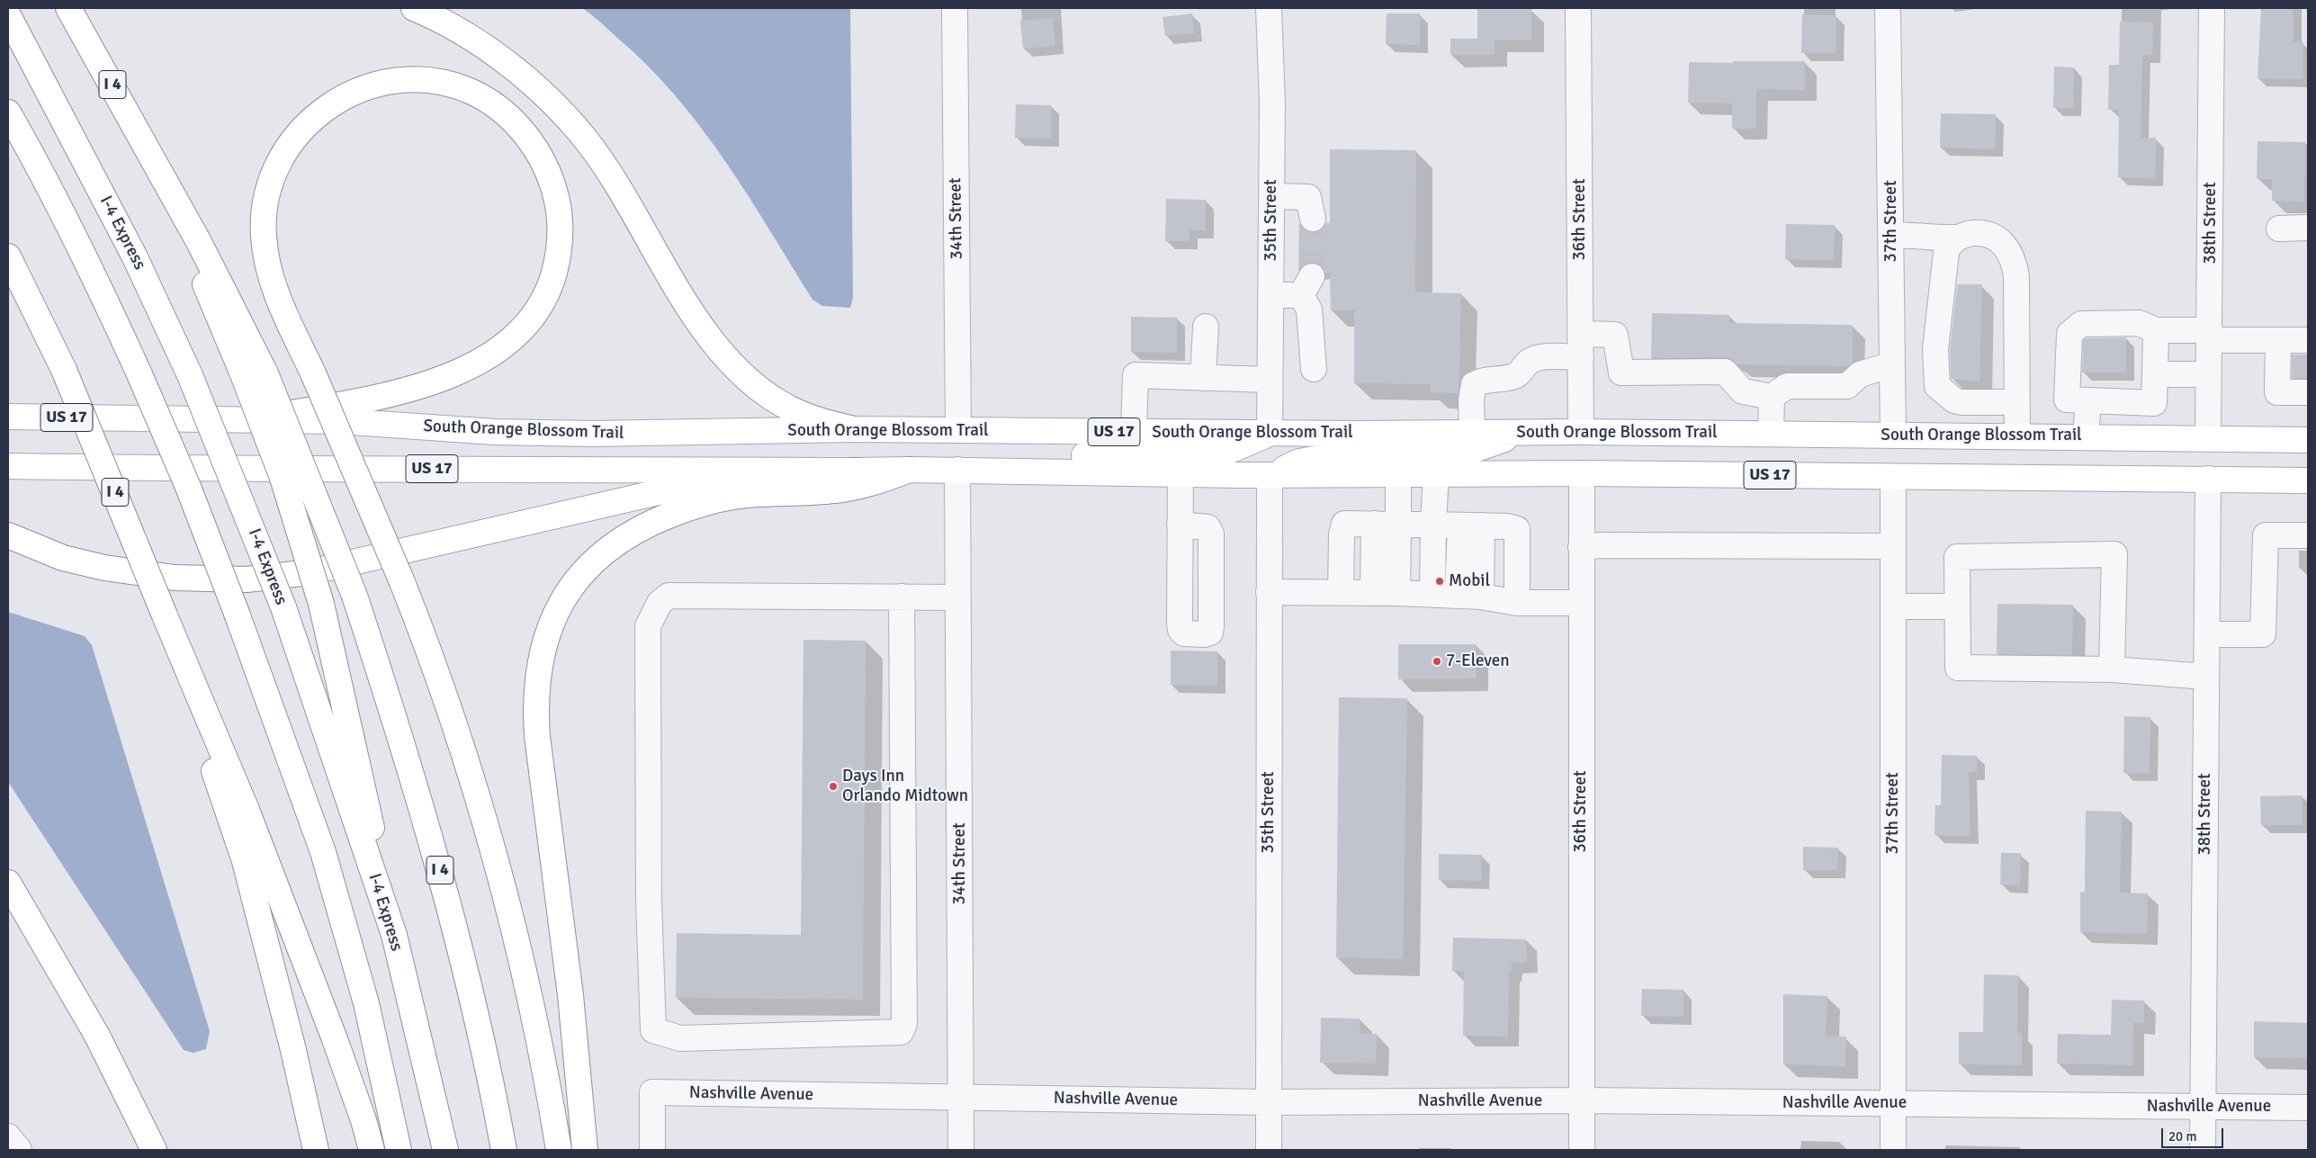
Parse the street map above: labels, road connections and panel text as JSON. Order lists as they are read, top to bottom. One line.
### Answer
{"streets":{"main road":["I 4","I-4 Express","US 17","South Orange Blossom Trail"],"street":["34th Street","36th Street","35th Street","37th Street","38th Street","Nashville Avenue"]},"crossings":[["34th Street","South Orange Blossom Trail"],["34th Street","Nashville Avenue"],["36th Street","South Orange Blossom Trail"],["36th Street","Nashville Avenue"],["35th Street","South Orange Blossom Trail"],["35th Street","Nashville Avenue"],["37th Street","South Orange Blossom Trail"],["37th Street","Nashville Avenue"],["38th Street","South Orange Blossom Trail"],["38th Street","Nashville Avenue"]],"places":["Mobil","7-Eleven","Days Inn Orlando Midtown"],"scale_bar":"20 m"}
